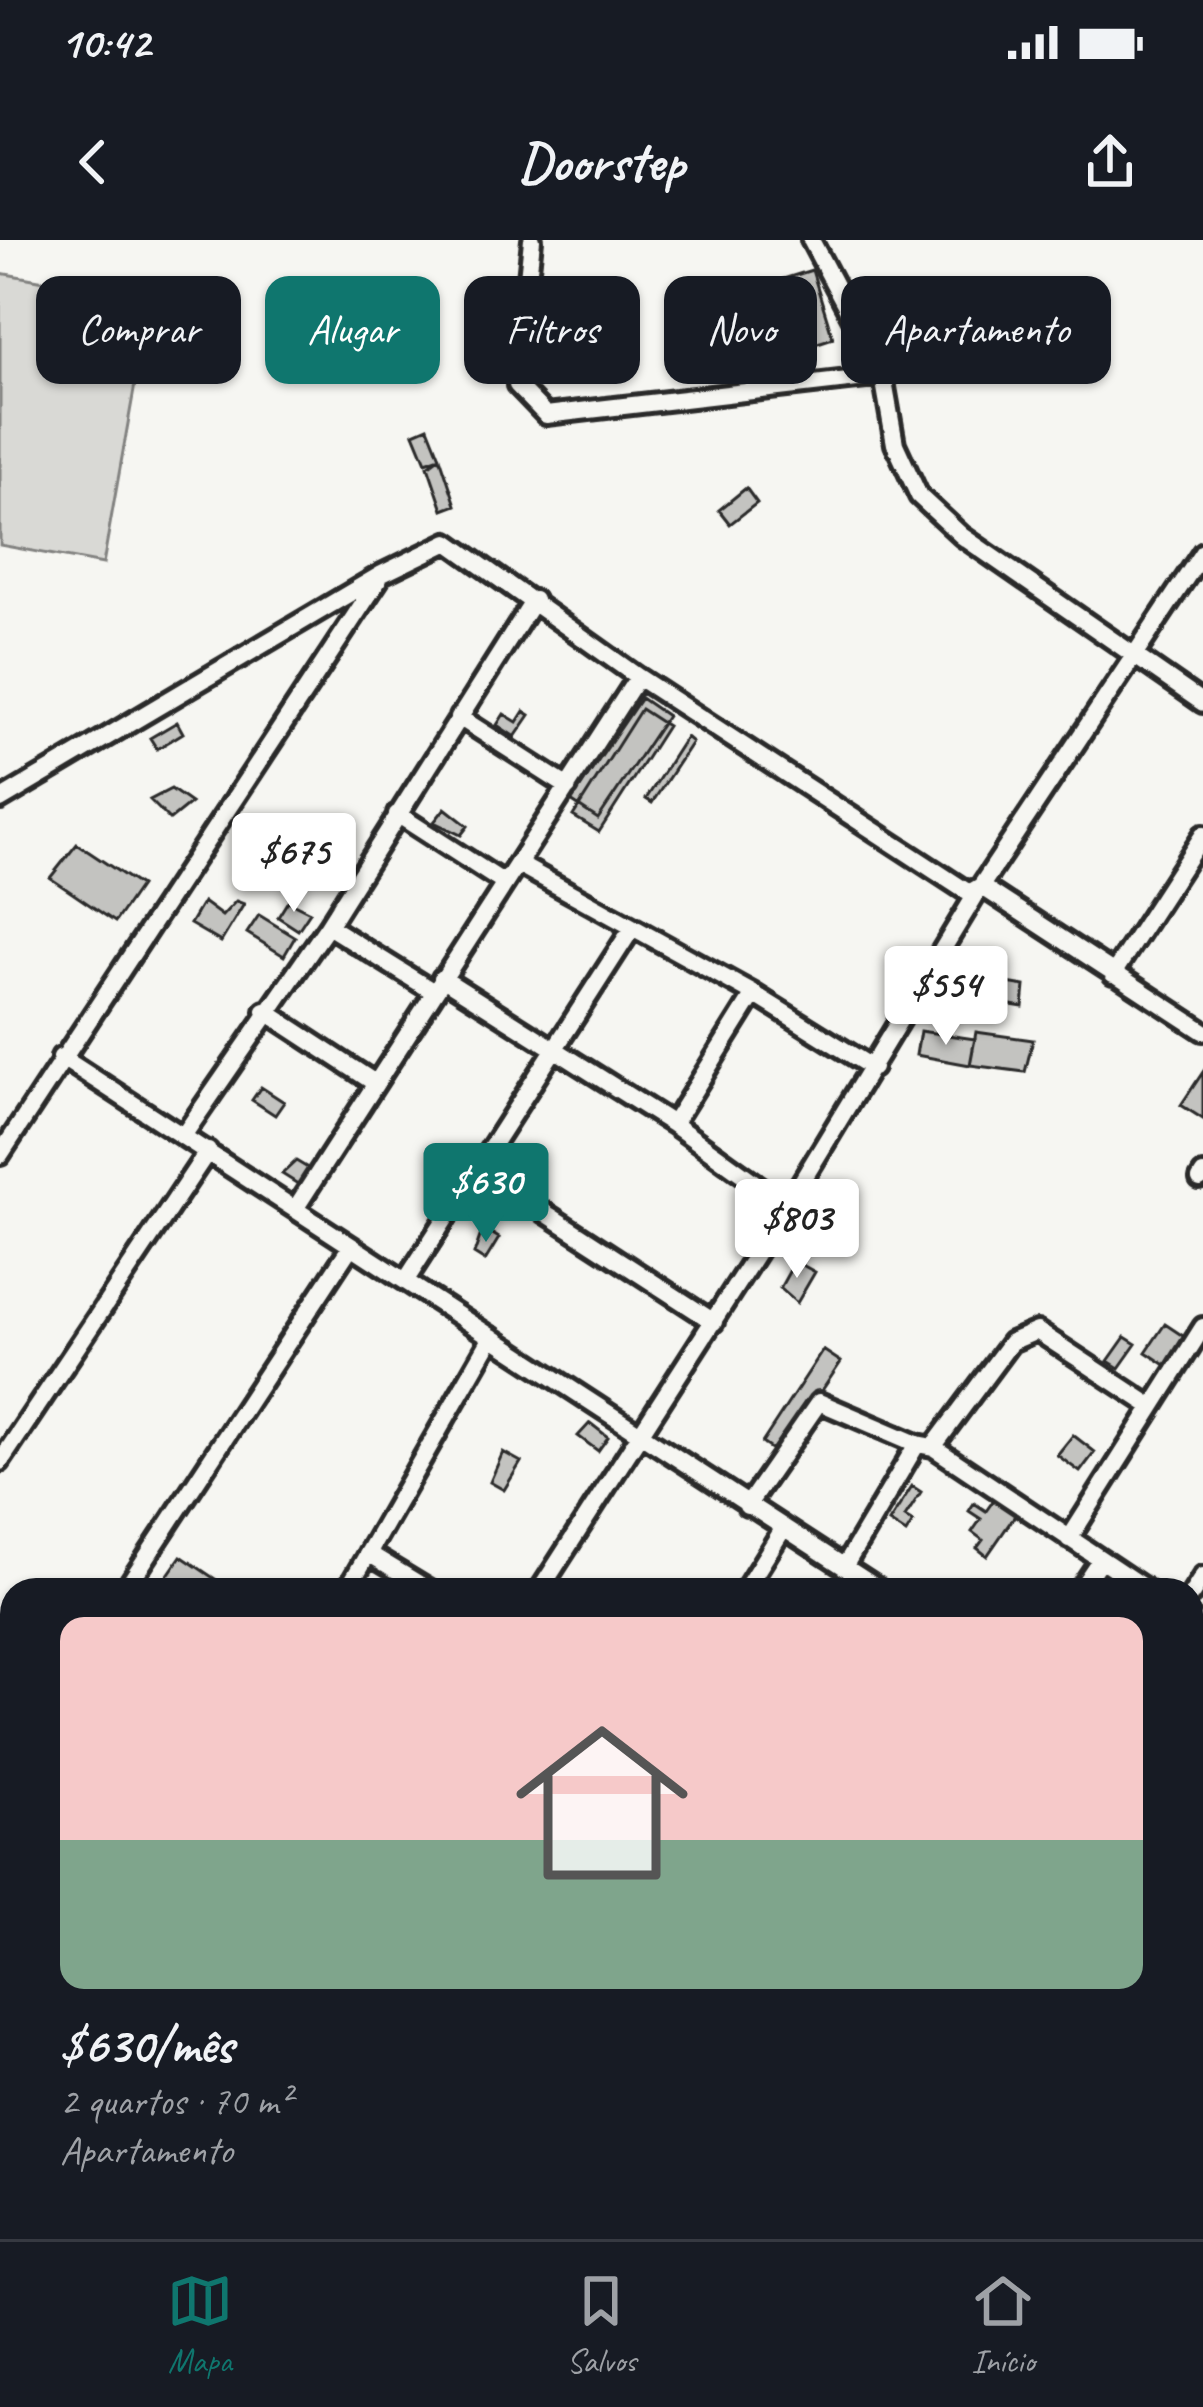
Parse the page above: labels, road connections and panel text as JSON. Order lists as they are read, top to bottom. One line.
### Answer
{"page":{"status":"10:42","header":"Doorstep","chip":["Comprar","Alugar","Filtros","Novo","Apartamento"],"price":["$675","$554","$630","$803"],"list":[{"name":"$630/mês","note":"2 quartos · 70 m² · Apartamento"}],"tabs":["Mapa","Salvos","Início"]}}
